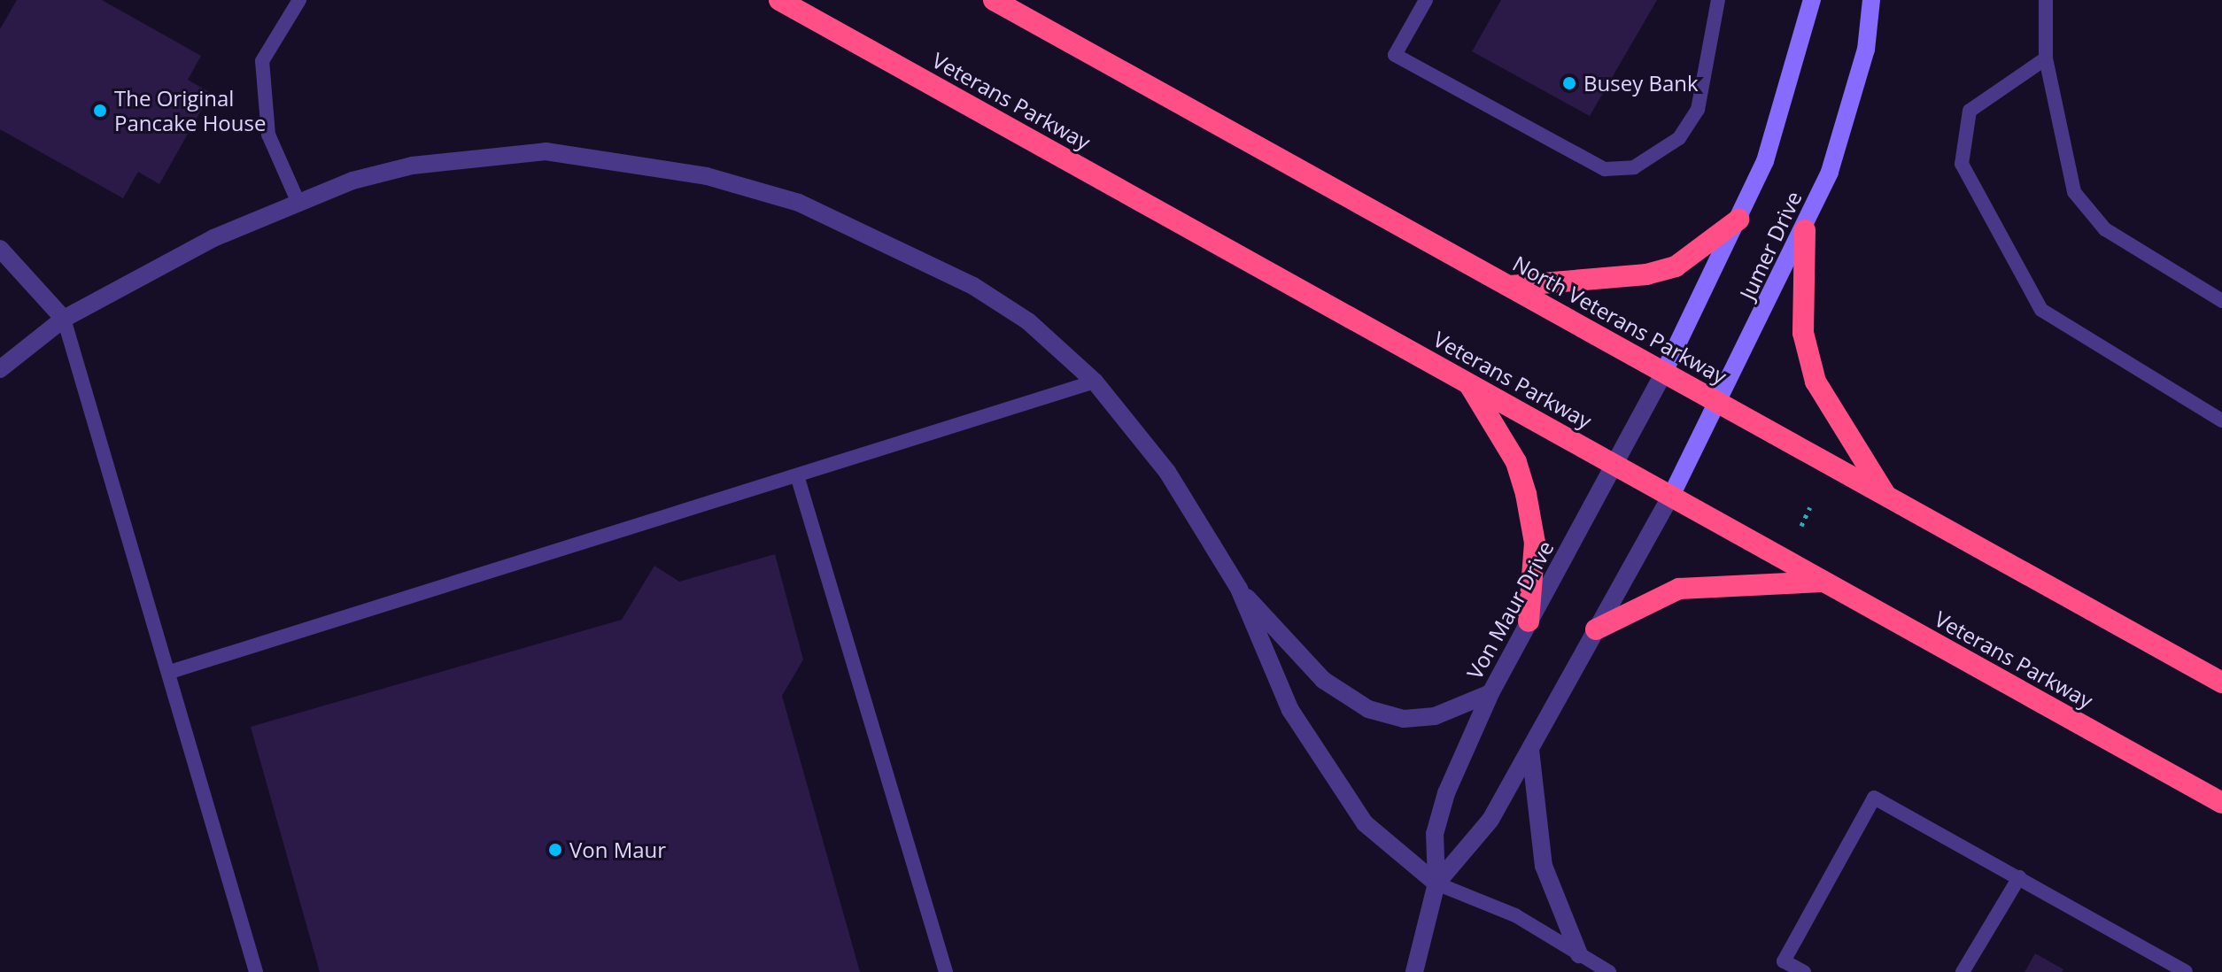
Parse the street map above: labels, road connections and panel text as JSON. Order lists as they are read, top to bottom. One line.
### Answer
{"streets":{"highway":["Veterans Parkway","North Veterans Parkway"],"street":["Jumer Drive","Von Maur Drive"]},"crossings":[["Veterans Parkway","Jumer Drive"],["Veterans Parkway","Von Maur Drive"],["Jumer Drive","North Veterans Parkway"],["Jumer Drive","Von Maur Drive"],["North Veterans Parkway","Von Maur Drive"]],"places":["Busey Bank","The Original Pancake House","Von Maur"]}
